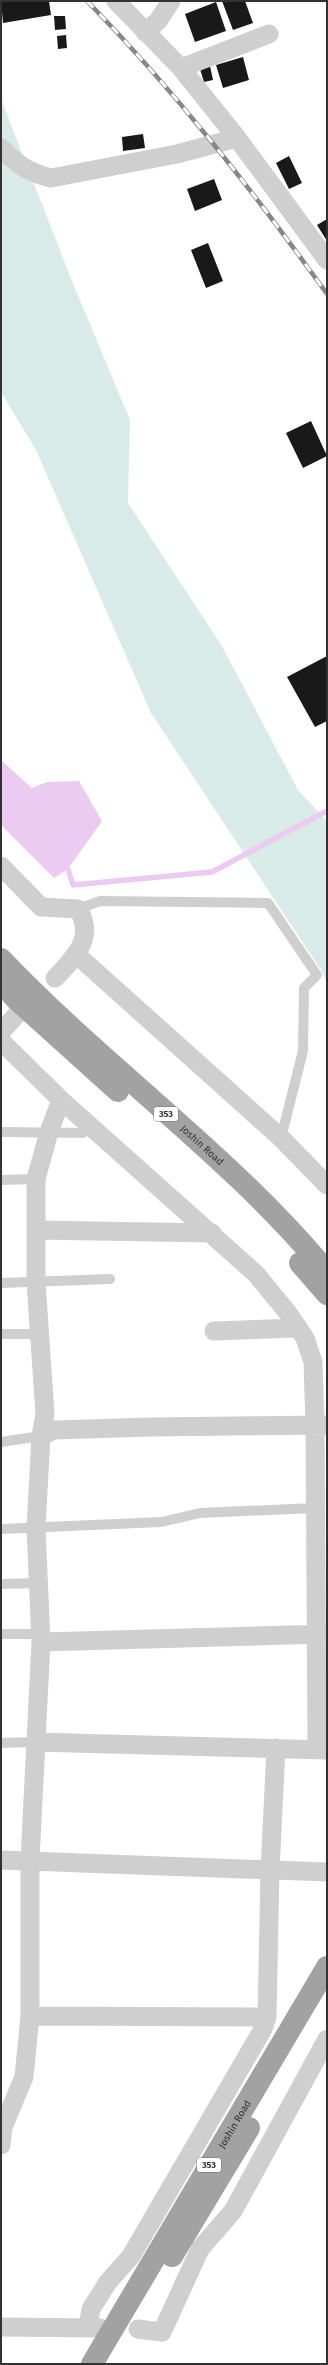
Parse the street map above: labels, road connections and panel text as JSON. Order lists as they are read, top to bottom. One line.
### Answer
{"streets":{"highway":["353","Joshin Road"]}}
